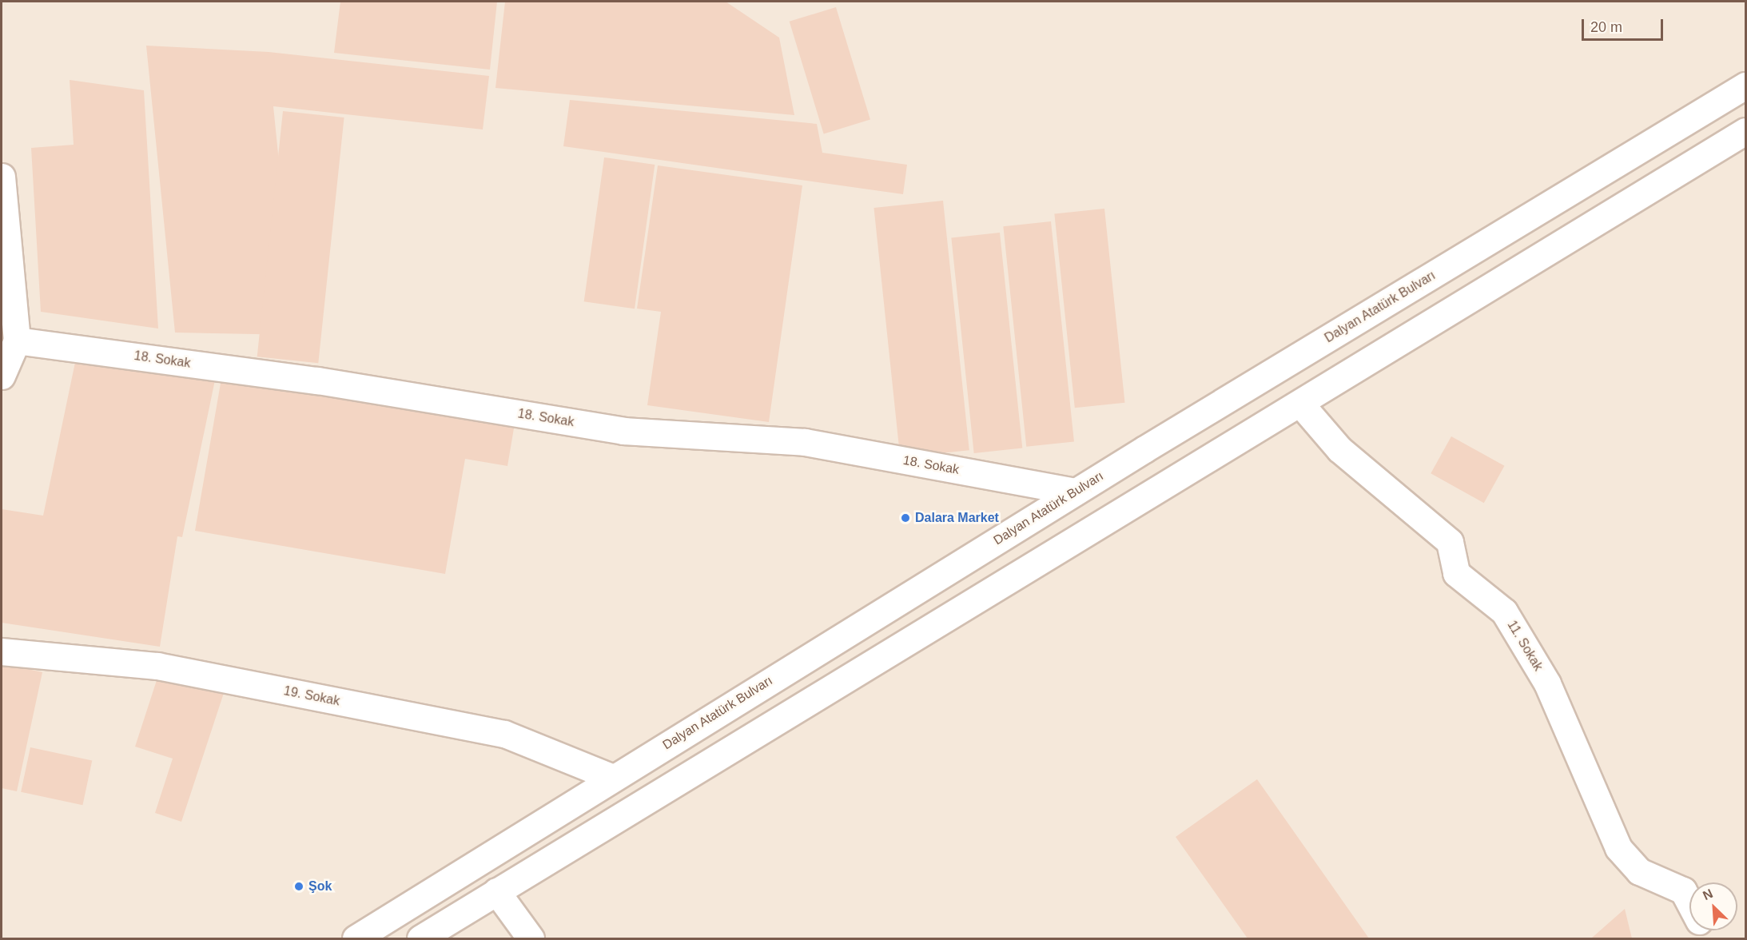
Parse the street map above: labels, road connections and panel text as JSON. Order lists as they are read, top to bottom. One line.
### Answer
{"streets":{"main road":["Dalyan Atatürk Bulvarı","18. Sokak","11. Sokak","19. Sokak"]},"crossings":[["Dalyan Atatürk Bulvarı","18. Sokak"],["Dalyan Atatürk Bulvarı","19. Sokak"]],"places":["Dalara Market","Şok"],"scale_bar":"20 m","north":"top left"}
